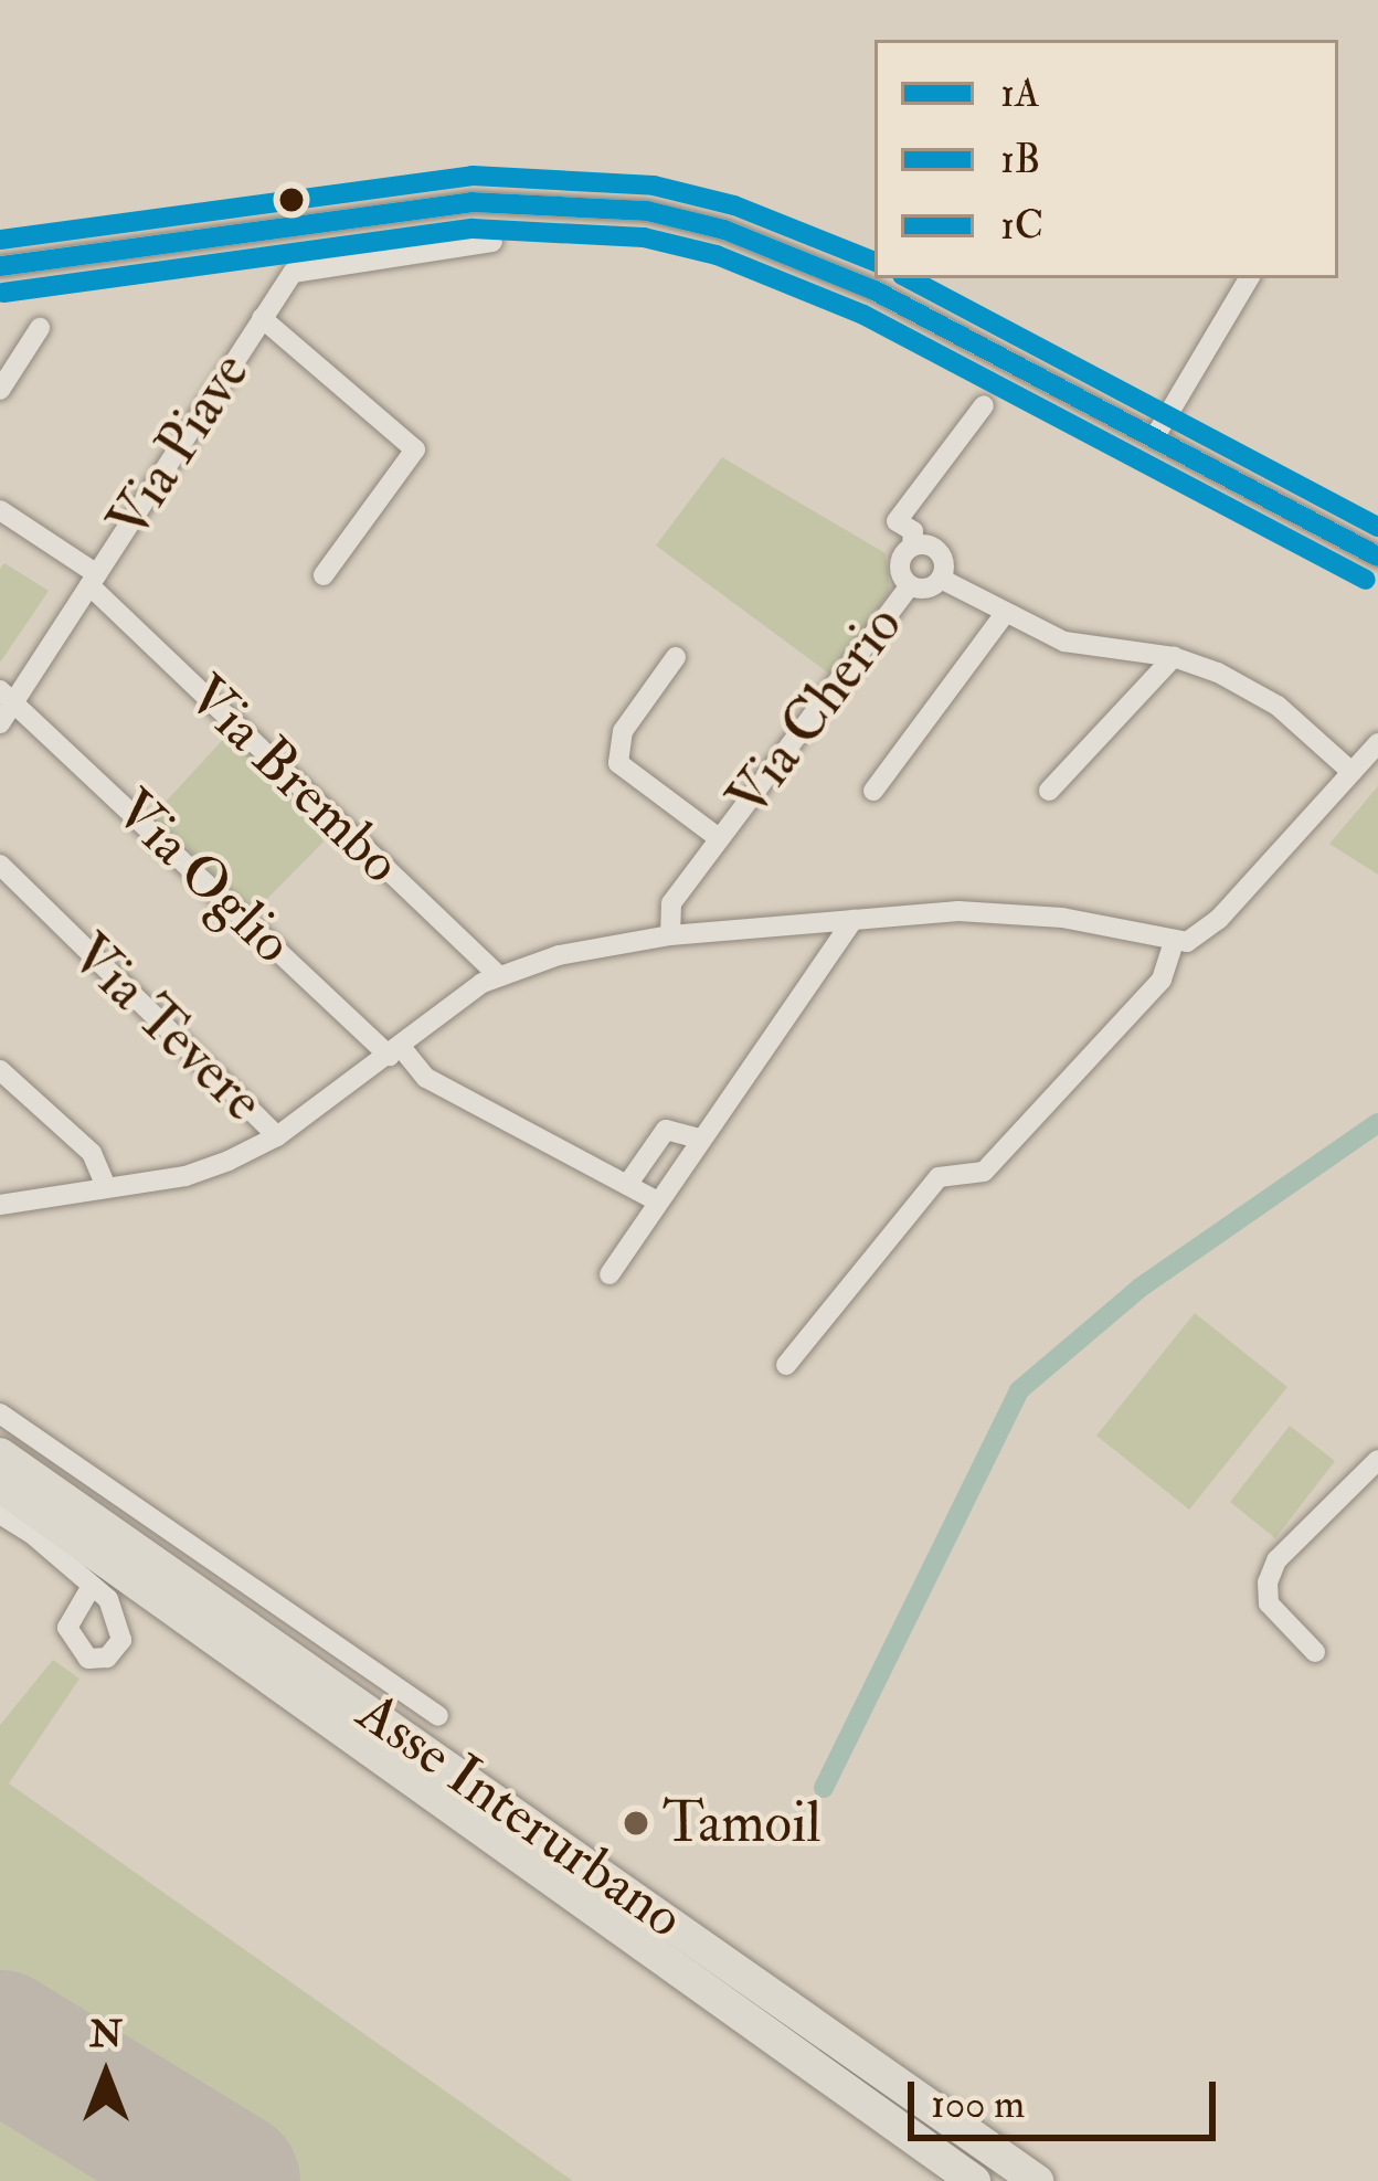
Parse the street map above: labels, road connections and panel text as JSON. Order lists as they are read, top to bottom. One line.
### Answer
{"streets":{"highway":["Asse Interurbano"],"street":["Via Piave","Via Cherio","Via Brembo","Via Oglio","Via Tevere"]},"crossings":[["Via Piave","Via Brembo"],["Via Piave","Via Oglio"]],"places":["Tamoil"],"lines":["transit line 1C","transit line 1A","transit line 1B"],"legend":["1A","1B","1C"],"scale_bar":"100 m","north":"top"}
